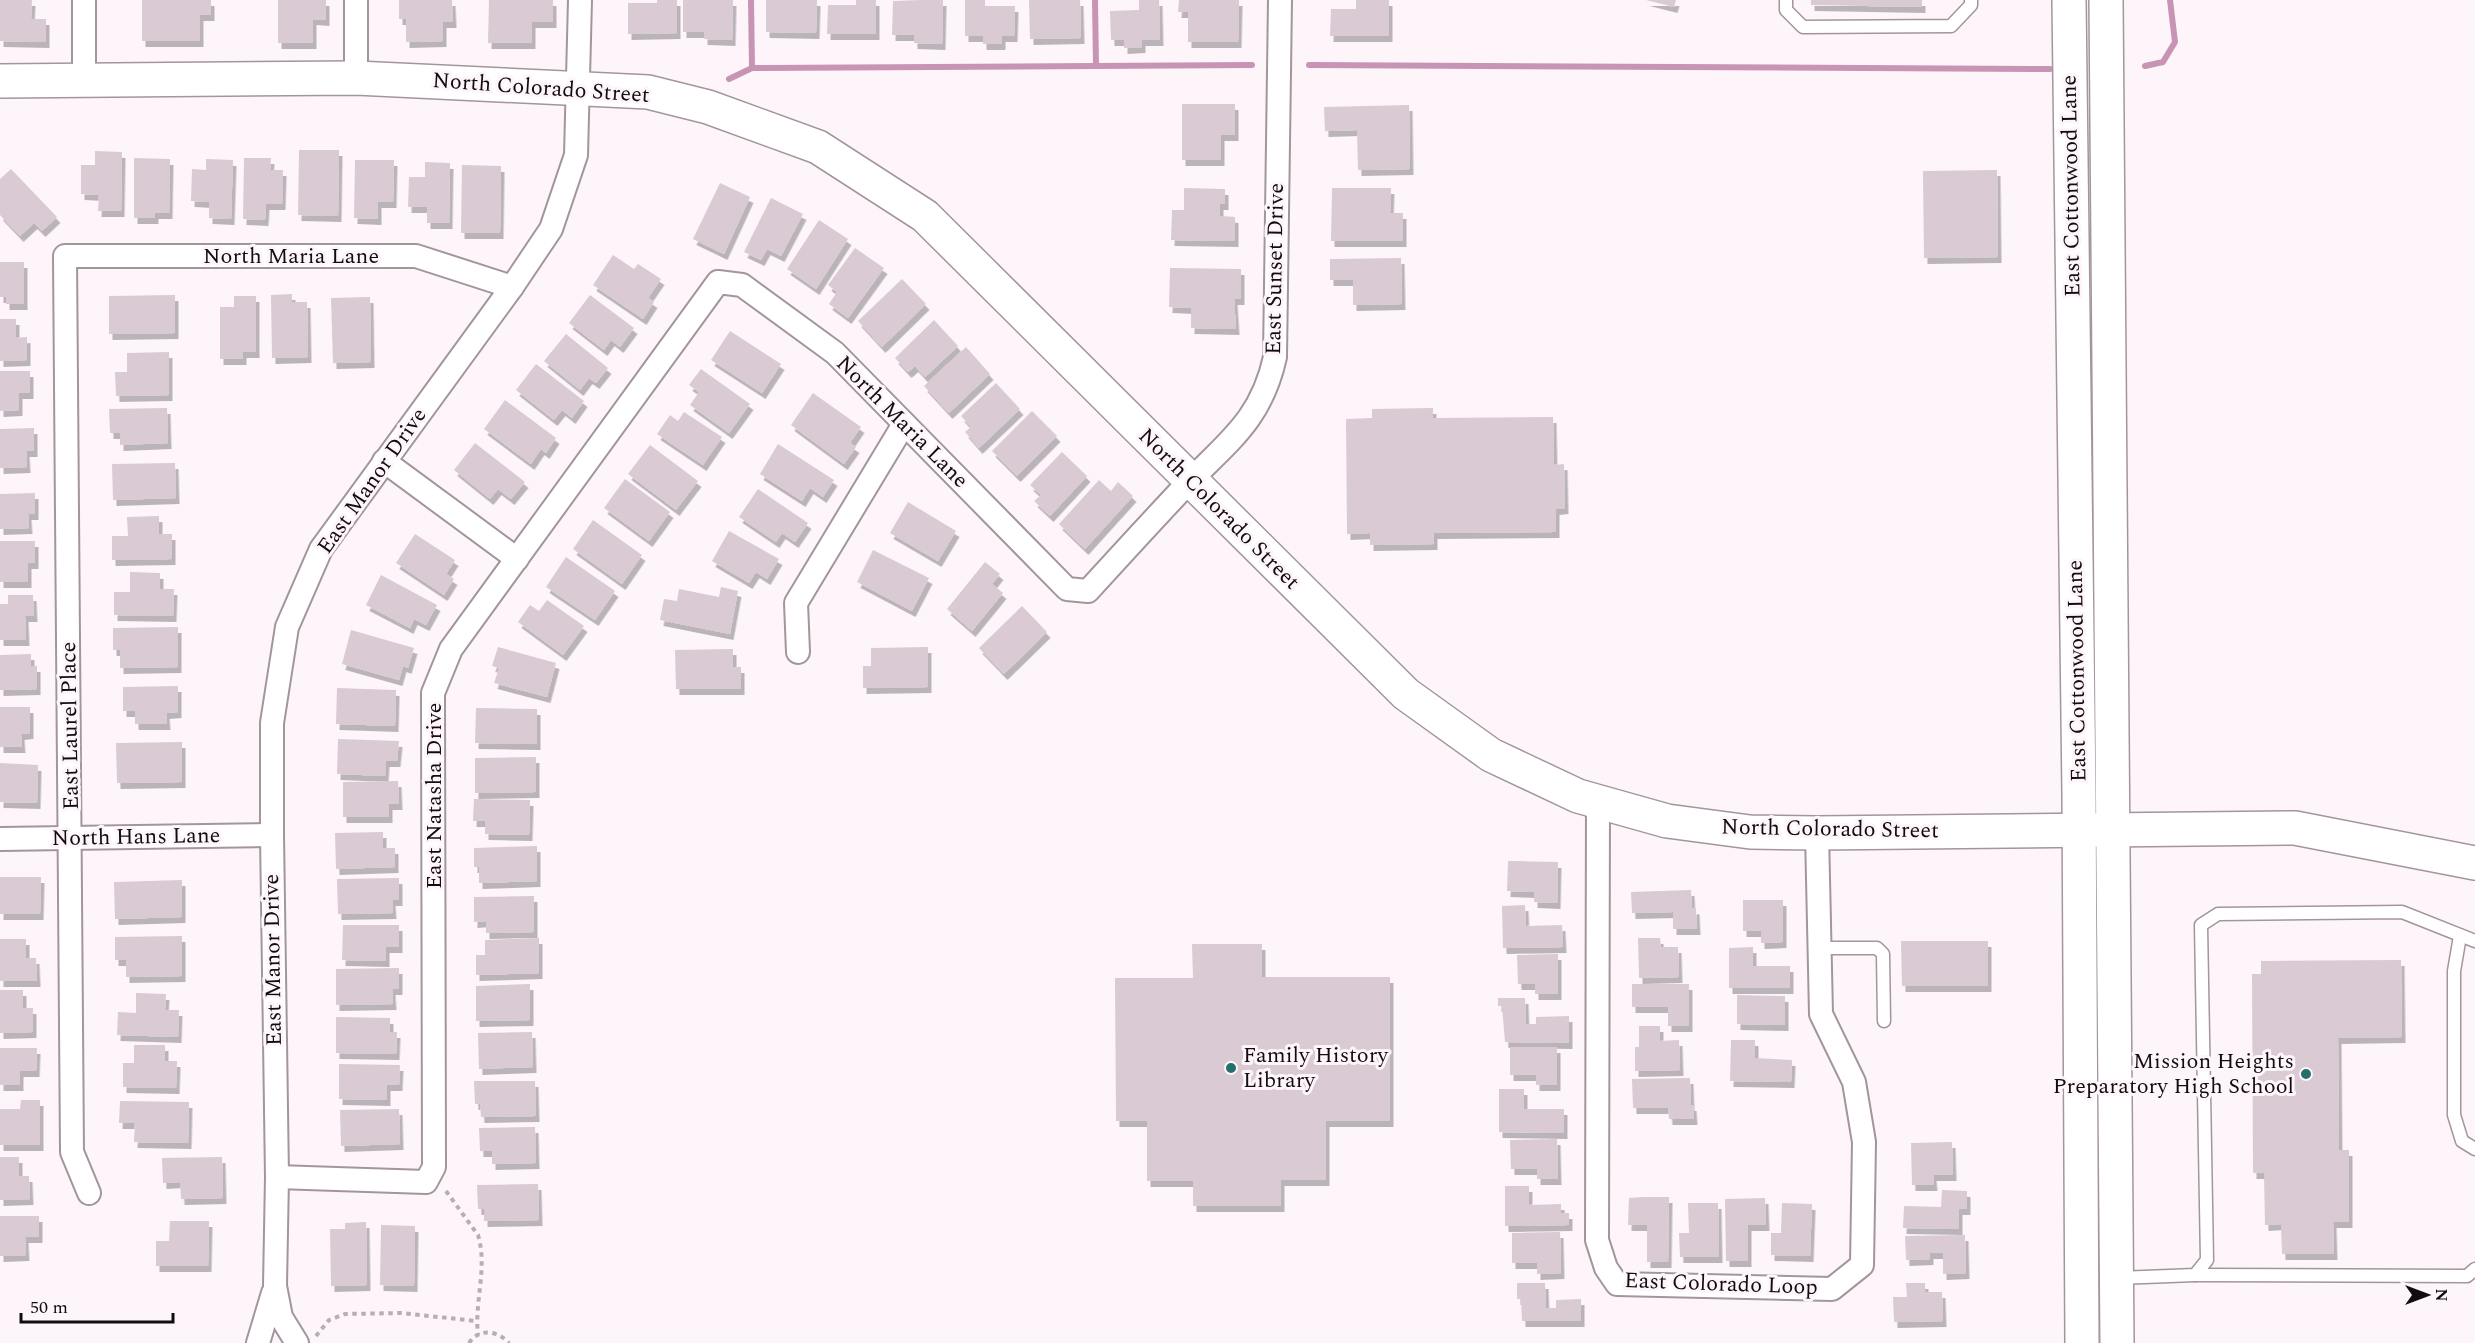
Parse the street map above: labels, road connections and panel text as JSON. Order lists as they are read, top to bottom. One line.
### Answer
{"streets":{"street":["North Colorado Street","East Cottonwood Lane","North Maria Lane","East Sunset Drive","East Manor Drive","East Laurel Place","East Natasha Drive","North Hans Lane","East Colorado Loop"]},"crossings":[["North Colorado Street","East Cottonwood Lane"],["North Colorado Street","East Sunset Drive"],["North Colorado Street","East Manor Drive"],["North Colorado Street","East Colorado Loop"],["North Maria Lane","East Sunset Drive"],["North Maria Lane","East Manor Drive"],["North Maria Lane","East Laurel Place"],["North Maria Lane","East Natasha Drive"],["East Manor Drive","East Natasha Drive"],["East Manor Drive","North Hans Lane"],["East Laurel Place","North Hans Lane"]],"places":["Family History Library","Mission Heights Preparatory High School"],"scale_bar":"50 m","north":"right"}
